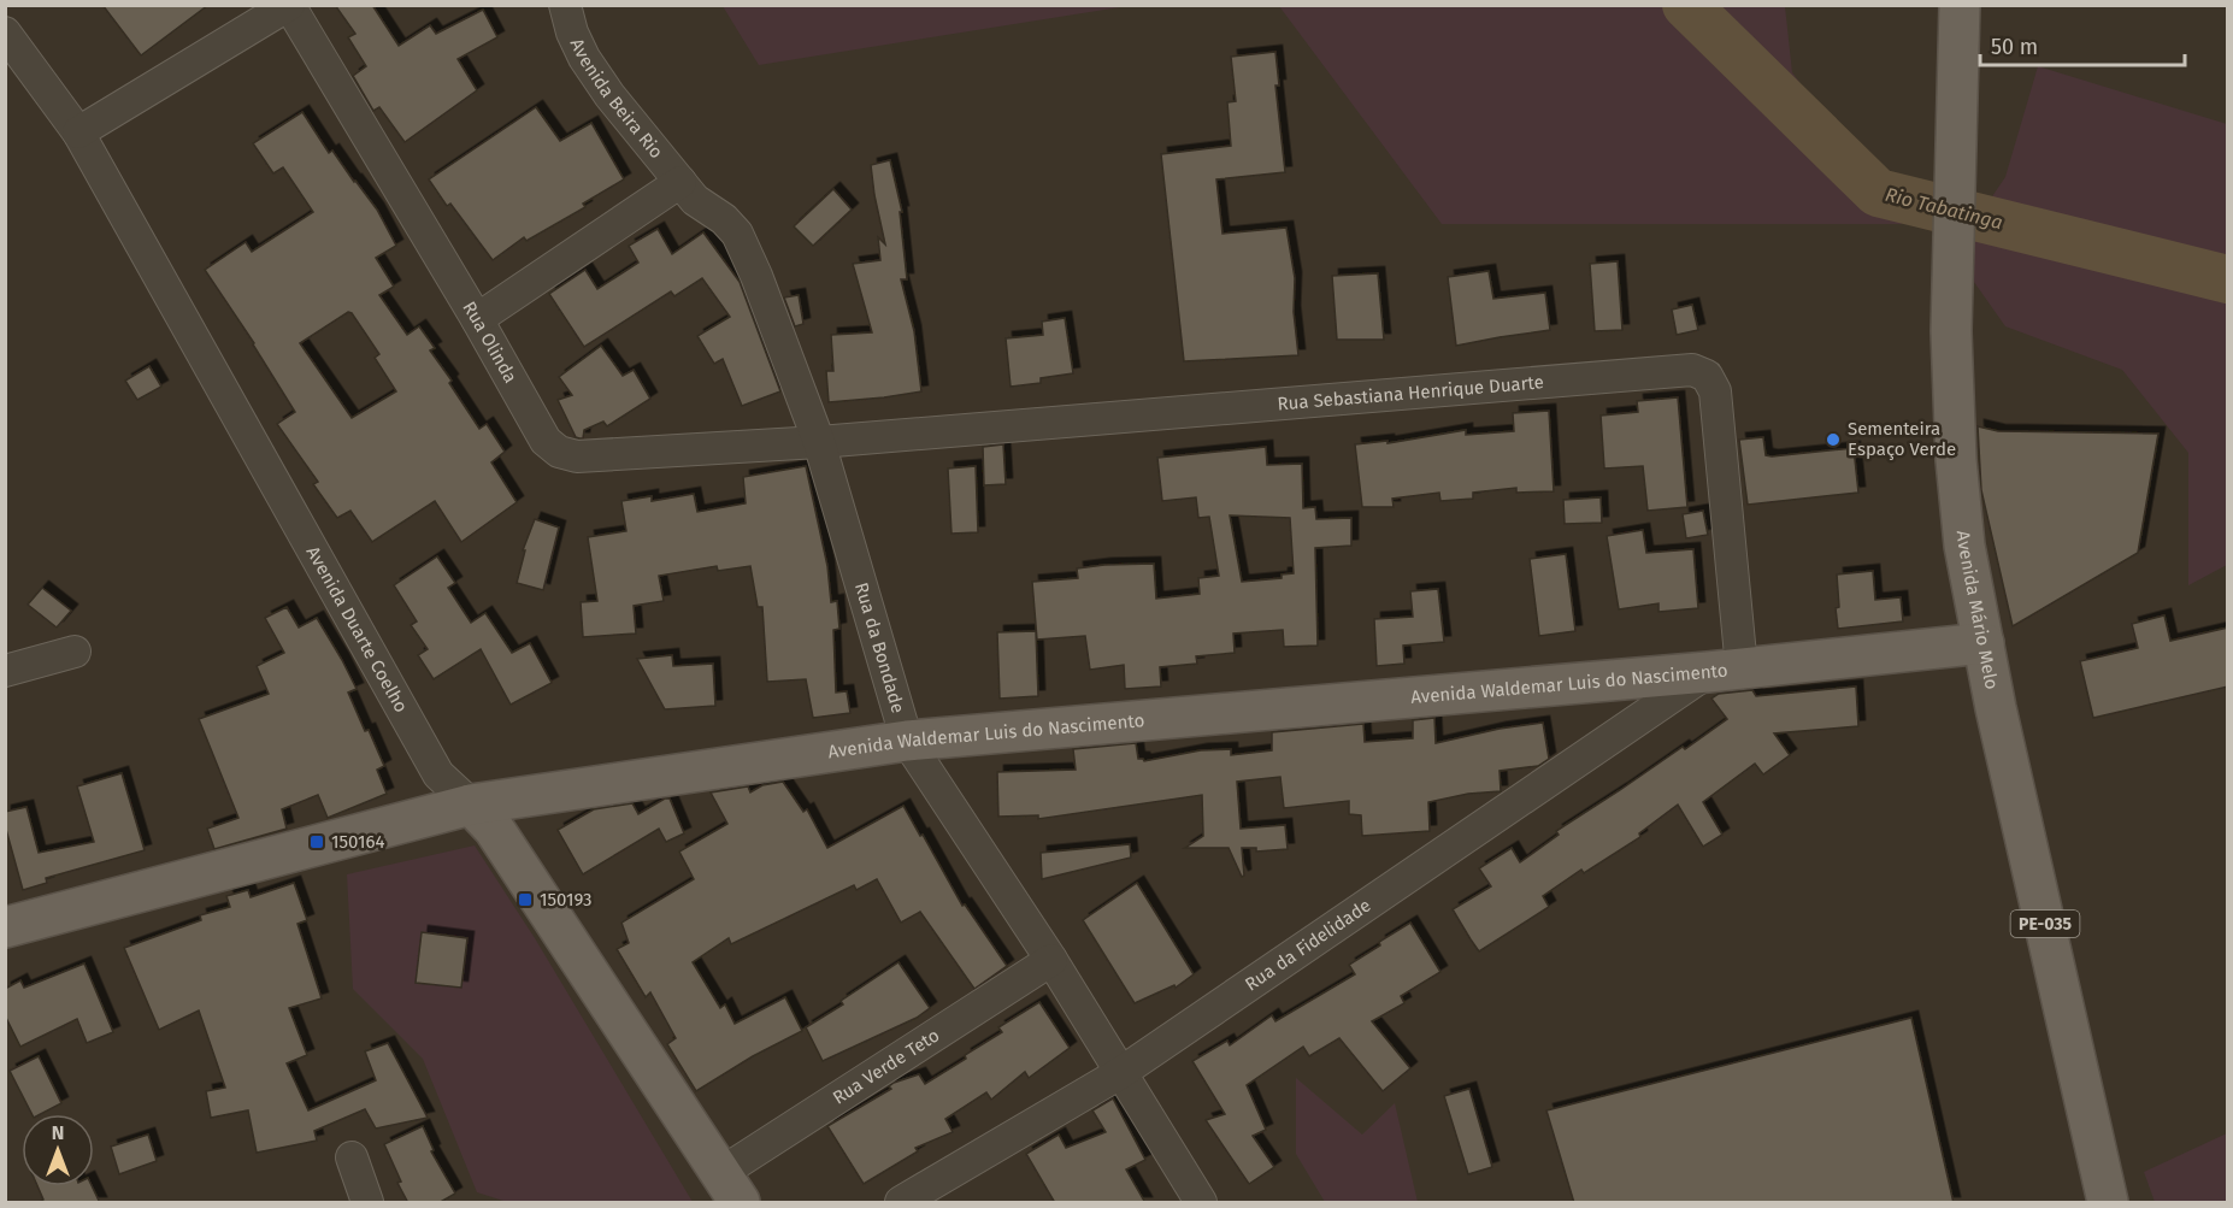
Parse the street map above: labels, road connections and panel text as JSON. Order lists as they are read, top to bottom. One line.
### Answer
{"streets":{"main road":["Avenida Mário Melo","Avenida Duarte Coelho","Avenida Waldemar Luis do Nascimento","PE-035"],"street":["Avenida Beira Rio","Rua Olinda","Rua Sebastiana Henrique Duarte","Rua da Bondade","Rua da Fidelidade","Rua Verde Teto"]},"crossings":[["Avenida Beira Rio","Rua da Bondade"],["Rua Olinda","Rua Sebastiana Henrique Duarte"],["Rua Olinda","Rua da Bondade"],["Rua Sebastiana Henrique Duarte","Rua da Bondade"],["Rua Sebastiana Henrique Duarte","Avenida Waldemar Luis do Nascimento"],["Rua Sebastiana Henrique Duarte","Rua da Fidelidade"],["Avenida Mário Melo","Avenida Waldemar Luis do Nascimento"],["Avenida Duarte Coelho","Avenida Waldemar Luis do Nascimento"],["Avenida Duarte Coelho","Rua Verde Teto"],["Rua da Bondade","Avenida Waldemar Luis do Nascimento"],["Rua da Bondade","Rua da Fidelidade"],["Rua da Bondade","Rua Verde Teto"],["Avenida Waldemar Luis do Nascimento","Rua da Fidelidade"]],"water":["Rio Tabatinga"],"places":{"other":["Sementeira Espaço Verde"],"transit":["150164","150193"]},"scale_bar":"50 m","north":"top"}
